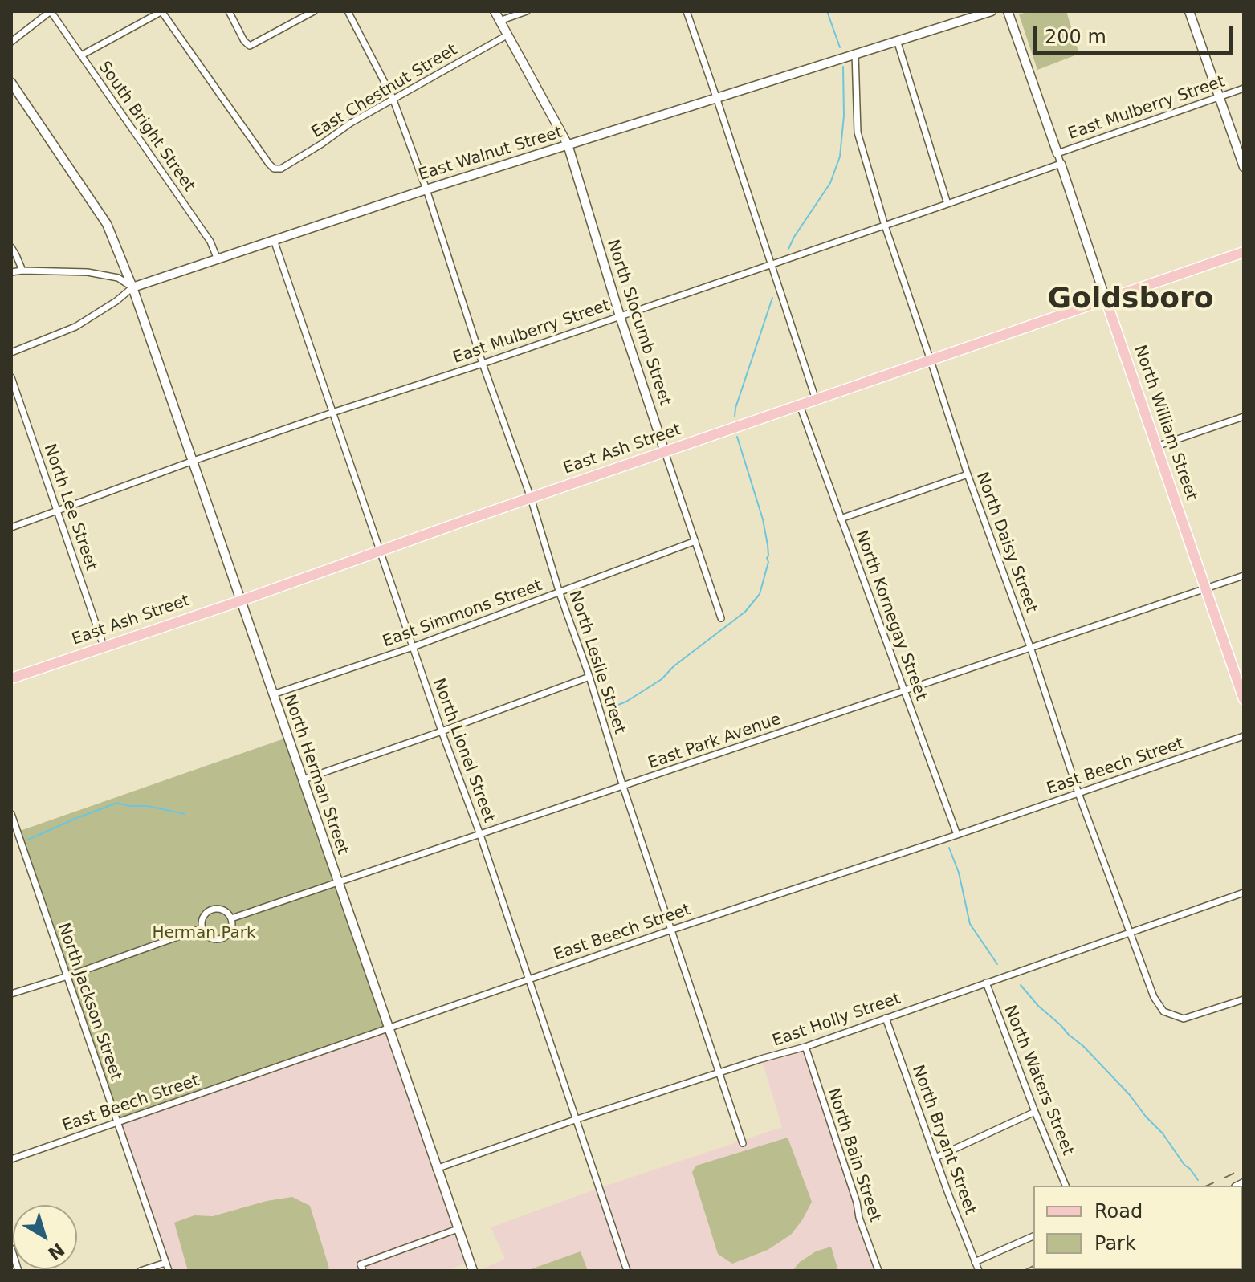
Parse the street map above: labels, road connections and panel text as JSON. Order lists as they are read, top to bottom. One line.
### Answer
{"streets":{"main road":["North William Street","East Ash Street"],"street":["East Chestnut Street","East Mulberry Street","South Bright Street","East Walnut Street","North Slocumb Street","North Lee Street","North Daisy Street","East Simmons Street","North Kornegay Street","North Leslie Street","East Park Avenue","North Lionel Street","East Beech Street","North Herman Street","North Jackson Street","East Holly Street","North Waters Street","North Bryant Street","North Bain Street"]},"crossings":[["East Chestnut Street","North Slocumb Street"],["East Chestnut Street","North Leslie Street"],["East Mulberry Street","North Slocumb Street"],["East Mulberry Street","North William Street"],["East Mulberry Street","North Lee Street"],["East Mulberry Street","North Daisy Street"],["East Mulberry Street","North Leslie Street"],["East Mulberry Street","North Lionel Street"],["East Mulberry Street","North Herman Street"],["South Bright Street","East Walnut Street"],["East Walnut Street","North Slocumb Street"],["East Walnut Street","North Daisy Street"],["East Walnut Street","North Leslie Street"],["East Walnut Street","North Lionel Street"],["East Walnut Street","North Herman Street"],["North Slocumb Street","East Ash Street"],["North Slocumb Street","East Simmons Street"],["North William Street","East Ash Street"],["North William Street","East Park Avenue"],["East Ash Street","North Lee Street"],["East Ash Street","North Daisy Street"],["East Ash Street","North Kornegay Street"],["East Ash Street","North Leslie Street"],["East Ash Street","North Lionel Street"],["East Ash Street","North Herman Street"],["North Daisy Street","East Park Avenue"],["North Daisy Street","East Beech Street"],["North Daisy Street","East Holly Street"],["East Simmons Street","North Leslie Street"],["East Simmons Street","North Lionel Street"],["East Simmons Street","North Herman Street"],["North Kornegay Street","East Park Avenue"],["North Kornegay Street","East Beech Street"],["North Leslie Street","East Park Avenue"],["North Leslie Street","East Beech Street"],["North Leslie Street","East Holly Street"],["East Park Avenue","North Lionel Street"],["East Park Avenue","North Herman Street"],["East Park Avenue","North Jackson Street"],["North Lionel Street","East Beech Street"],["North Lionel Street","East Holly Street"],["East Beech Street","North Herman Street"],["East Beech Street","North Jackson Street"],["North Herman Street","East Holly Street"],["East Holly Street","North Waters Street"],["East Holly Street","North Bryant Street"],["East Holly Street","North Bain Street"]],"districts":["Goldsboro"],"parks":["Herman Park"],"legend":["Road","Park"],"scale_bar":"200 m","north":"bottom right"}
